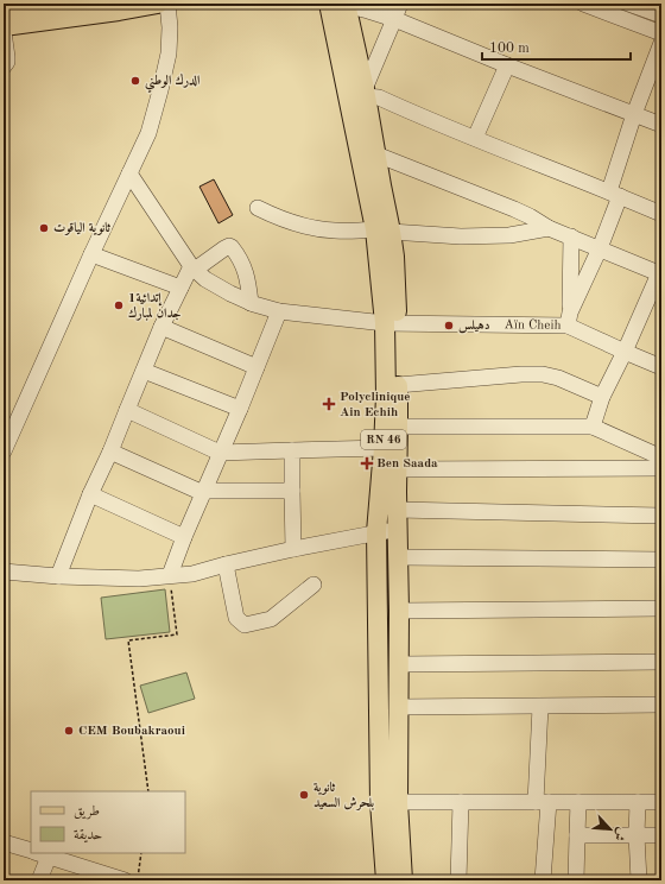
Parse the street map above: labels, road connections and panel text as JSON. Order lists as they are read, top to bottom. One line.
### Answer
{"streets":{"main road":["RN 46"],"street":["Aïn Cheih"]},"crossings":[["Aïn Cheih","RN 46"]],"places":{"other":["الدرك الوطني","ثانوية الياقوت","1إتدائية جدان لمبارك","دهيلس","CEM Boubakraoui","ثانوية بلحرش السعيد"],"health":["Polyclinique Ain Echih","Ben Saada"]},"legend":["طريق","حديقة"],"scale_bar":"100 m","north":"bottom right"}
